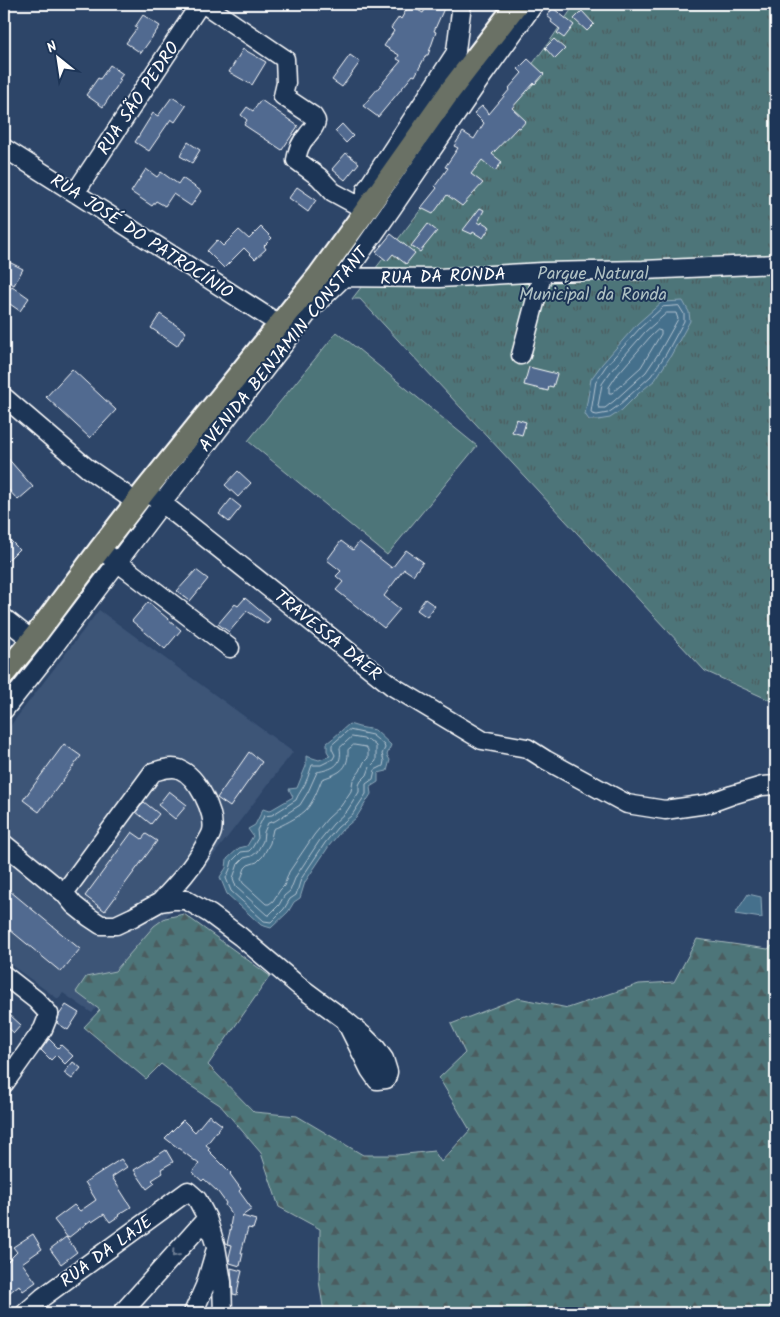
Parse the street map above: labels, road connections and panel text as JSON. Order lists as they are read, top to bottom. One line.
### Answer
{"streets":{"main road":["AVENIDA BENJAMIN CONSTANT"],"street":["RUA SÃO PEDRO","RUA JOSÉ DO PATROCÍNIO","RUA DA RONDA","TRAVESSA DAER","RUA DA LAJE"]},"crossings":[["RUA SÃO PEDRO","RUA JOSÉ DO PATROCÍNIO"],["RUA JOSÉ DO PATROCÍNIO","AVENIDA BENJAMIN CONSTANT"],["RUA DA RONDA","AVENIDA BENJAMIN CONSTANT"],["AVENIDA BENJAMIN CONSTANT","TRAVESSA DAER"]],"parks":["Parque Natural Municipal da Ronda"],"north":"top left"}
